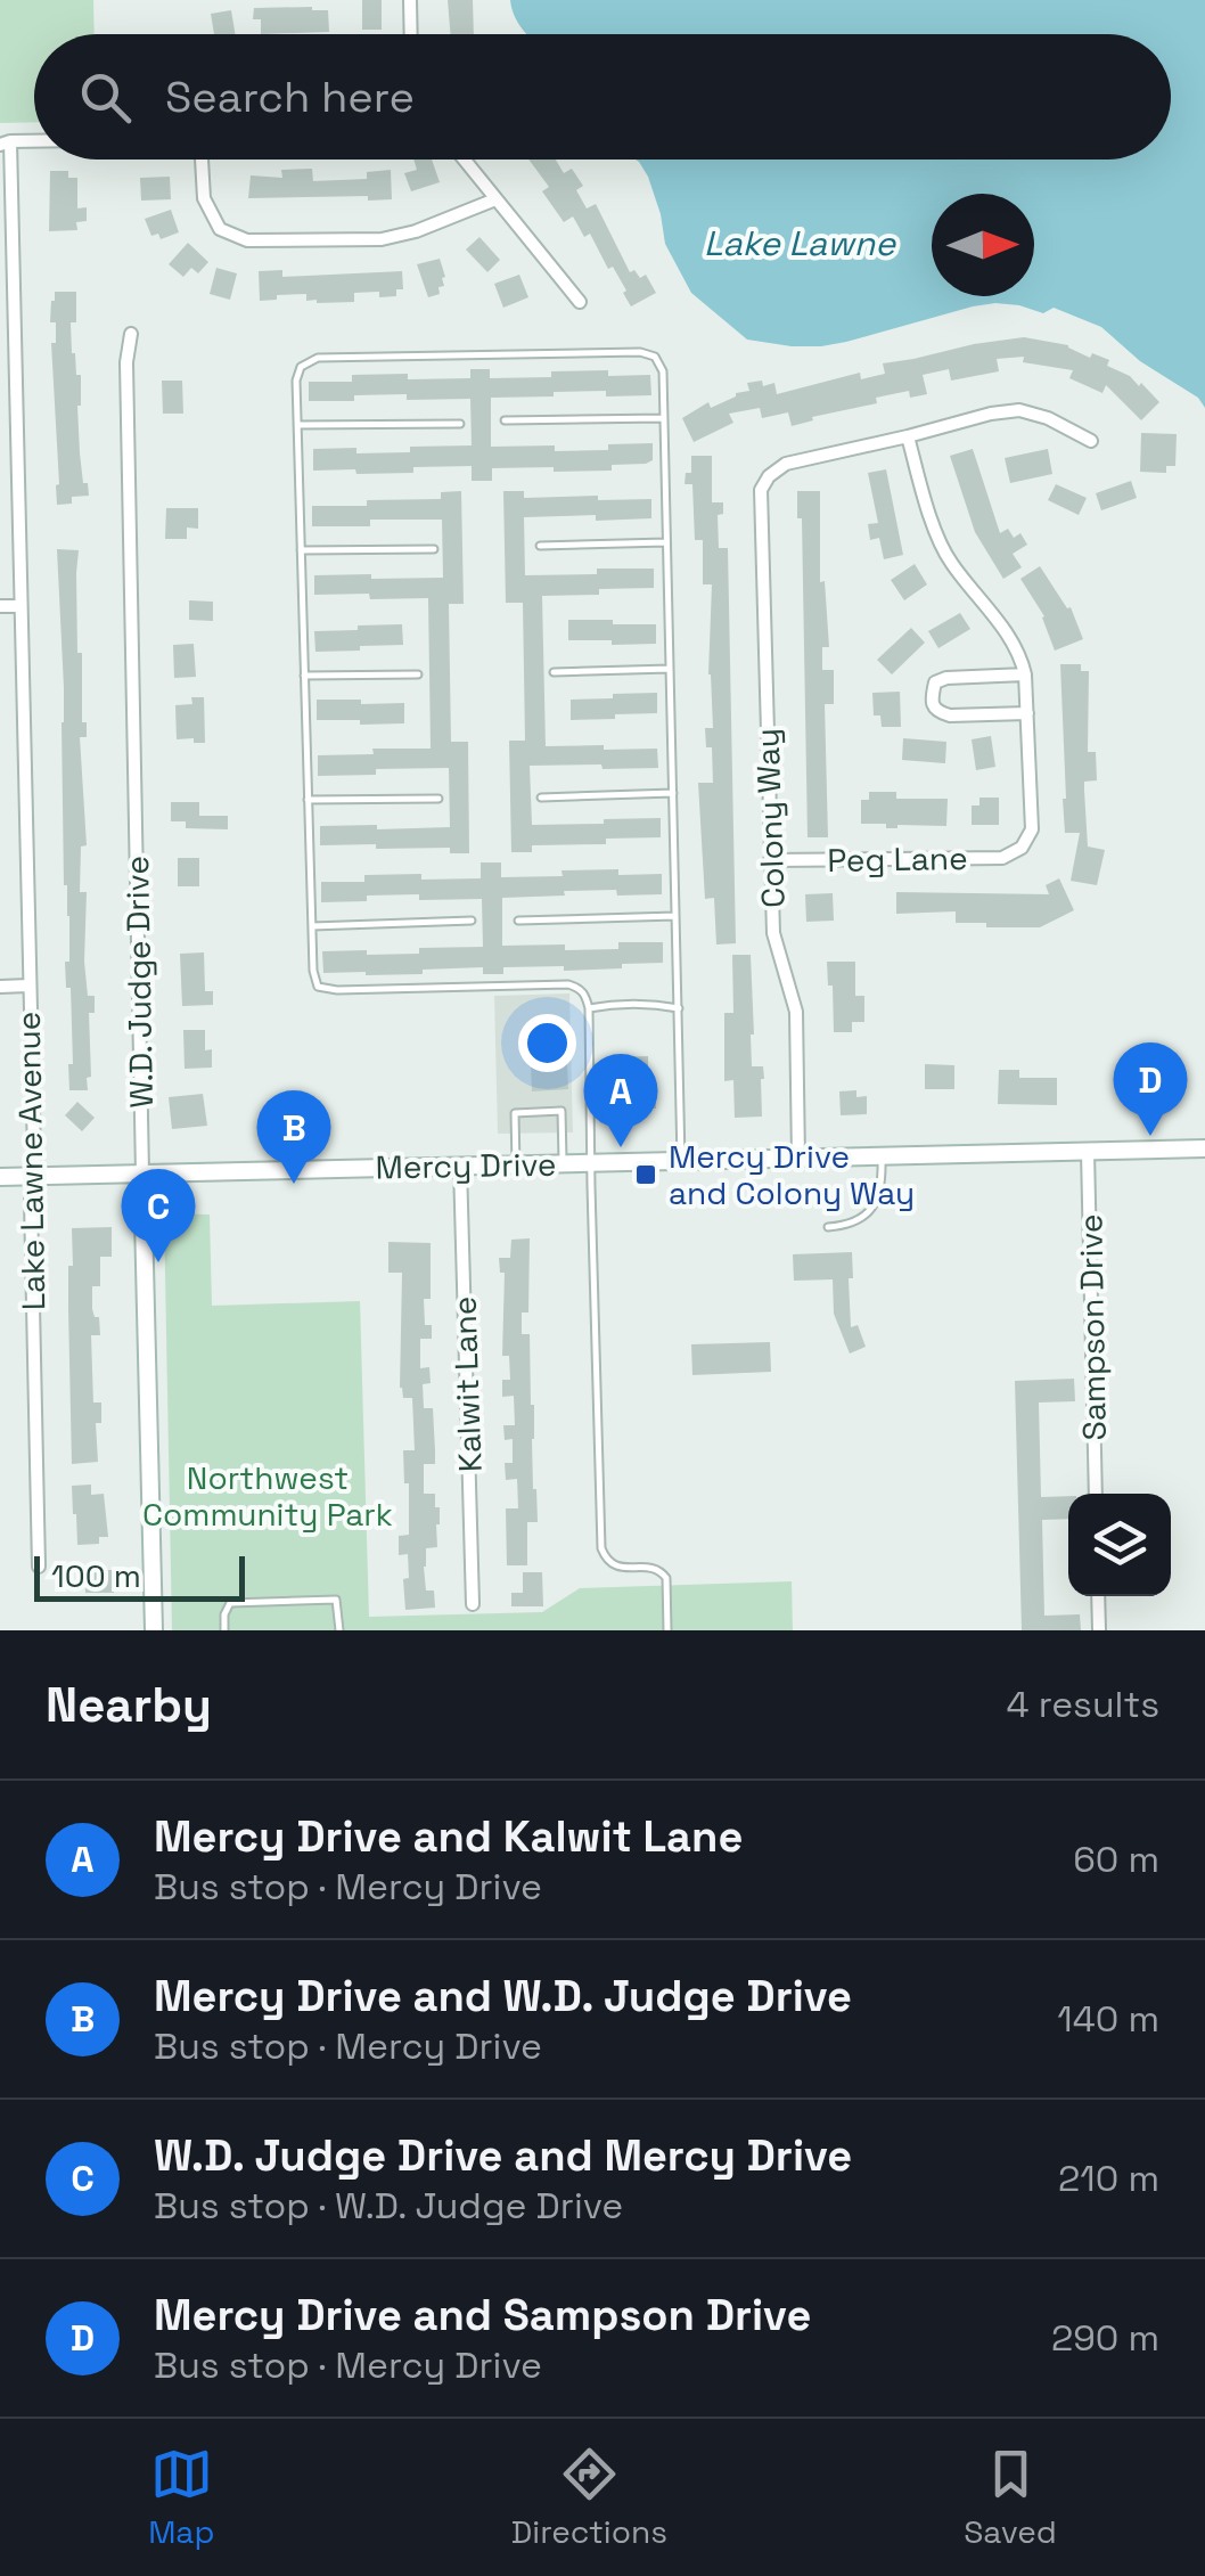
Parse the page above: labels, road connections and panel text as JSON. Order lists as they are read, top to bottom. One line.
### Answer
{"streets":{"street":["Colony Way","Peg Lane","W.D. Judge Drive","Lake Lawne Avenue","Mercy Drive","Sampson Drive","Kalwit Lane"]},"crossings":[["Colony Way","Peg Lane"],["Colony Way","Mercy Drive"],["W.D. Judge Drive","Mercy Drive"],["Lake Lawne Avenue","Mercy Drive"],["Mercy Drive","Sampson Drive"],["Mercy Drive","Kalwit Lane"]],"water":["Lake Lawne"],"parks":["Northwest Community Park"],"places":{"transit":["Mercy Drive and Colony Way"]},"scale_bar":"100 m","north":"right","page":{"search":"Search here","pins":["D","A","B","C"],"scale":"100 m","heading":["Nearby","4 results"],"list":[{"mark":"A","name":"Mercy Drive and Kalwit Lane","note":"Bus stop · Mercy Drive","value":"60 m"},{"mark":"B","name":"Mercy Drive and W.D. Judge Drive","note":"Bus stop · Mercy Drive","value":"140 m"},{"mark":"C","name":"W.D. Judge Drive and Mercy Drive","note":"Bus stop · W.D. Judge Drive","value":"210 m"},{"mark":"D","name":"Mercy Drive and Sampson Drive","note":"Bus stop · Mercy Drive","value":"290 m"}],"nav":["Map","Directions","Saved"]}}
